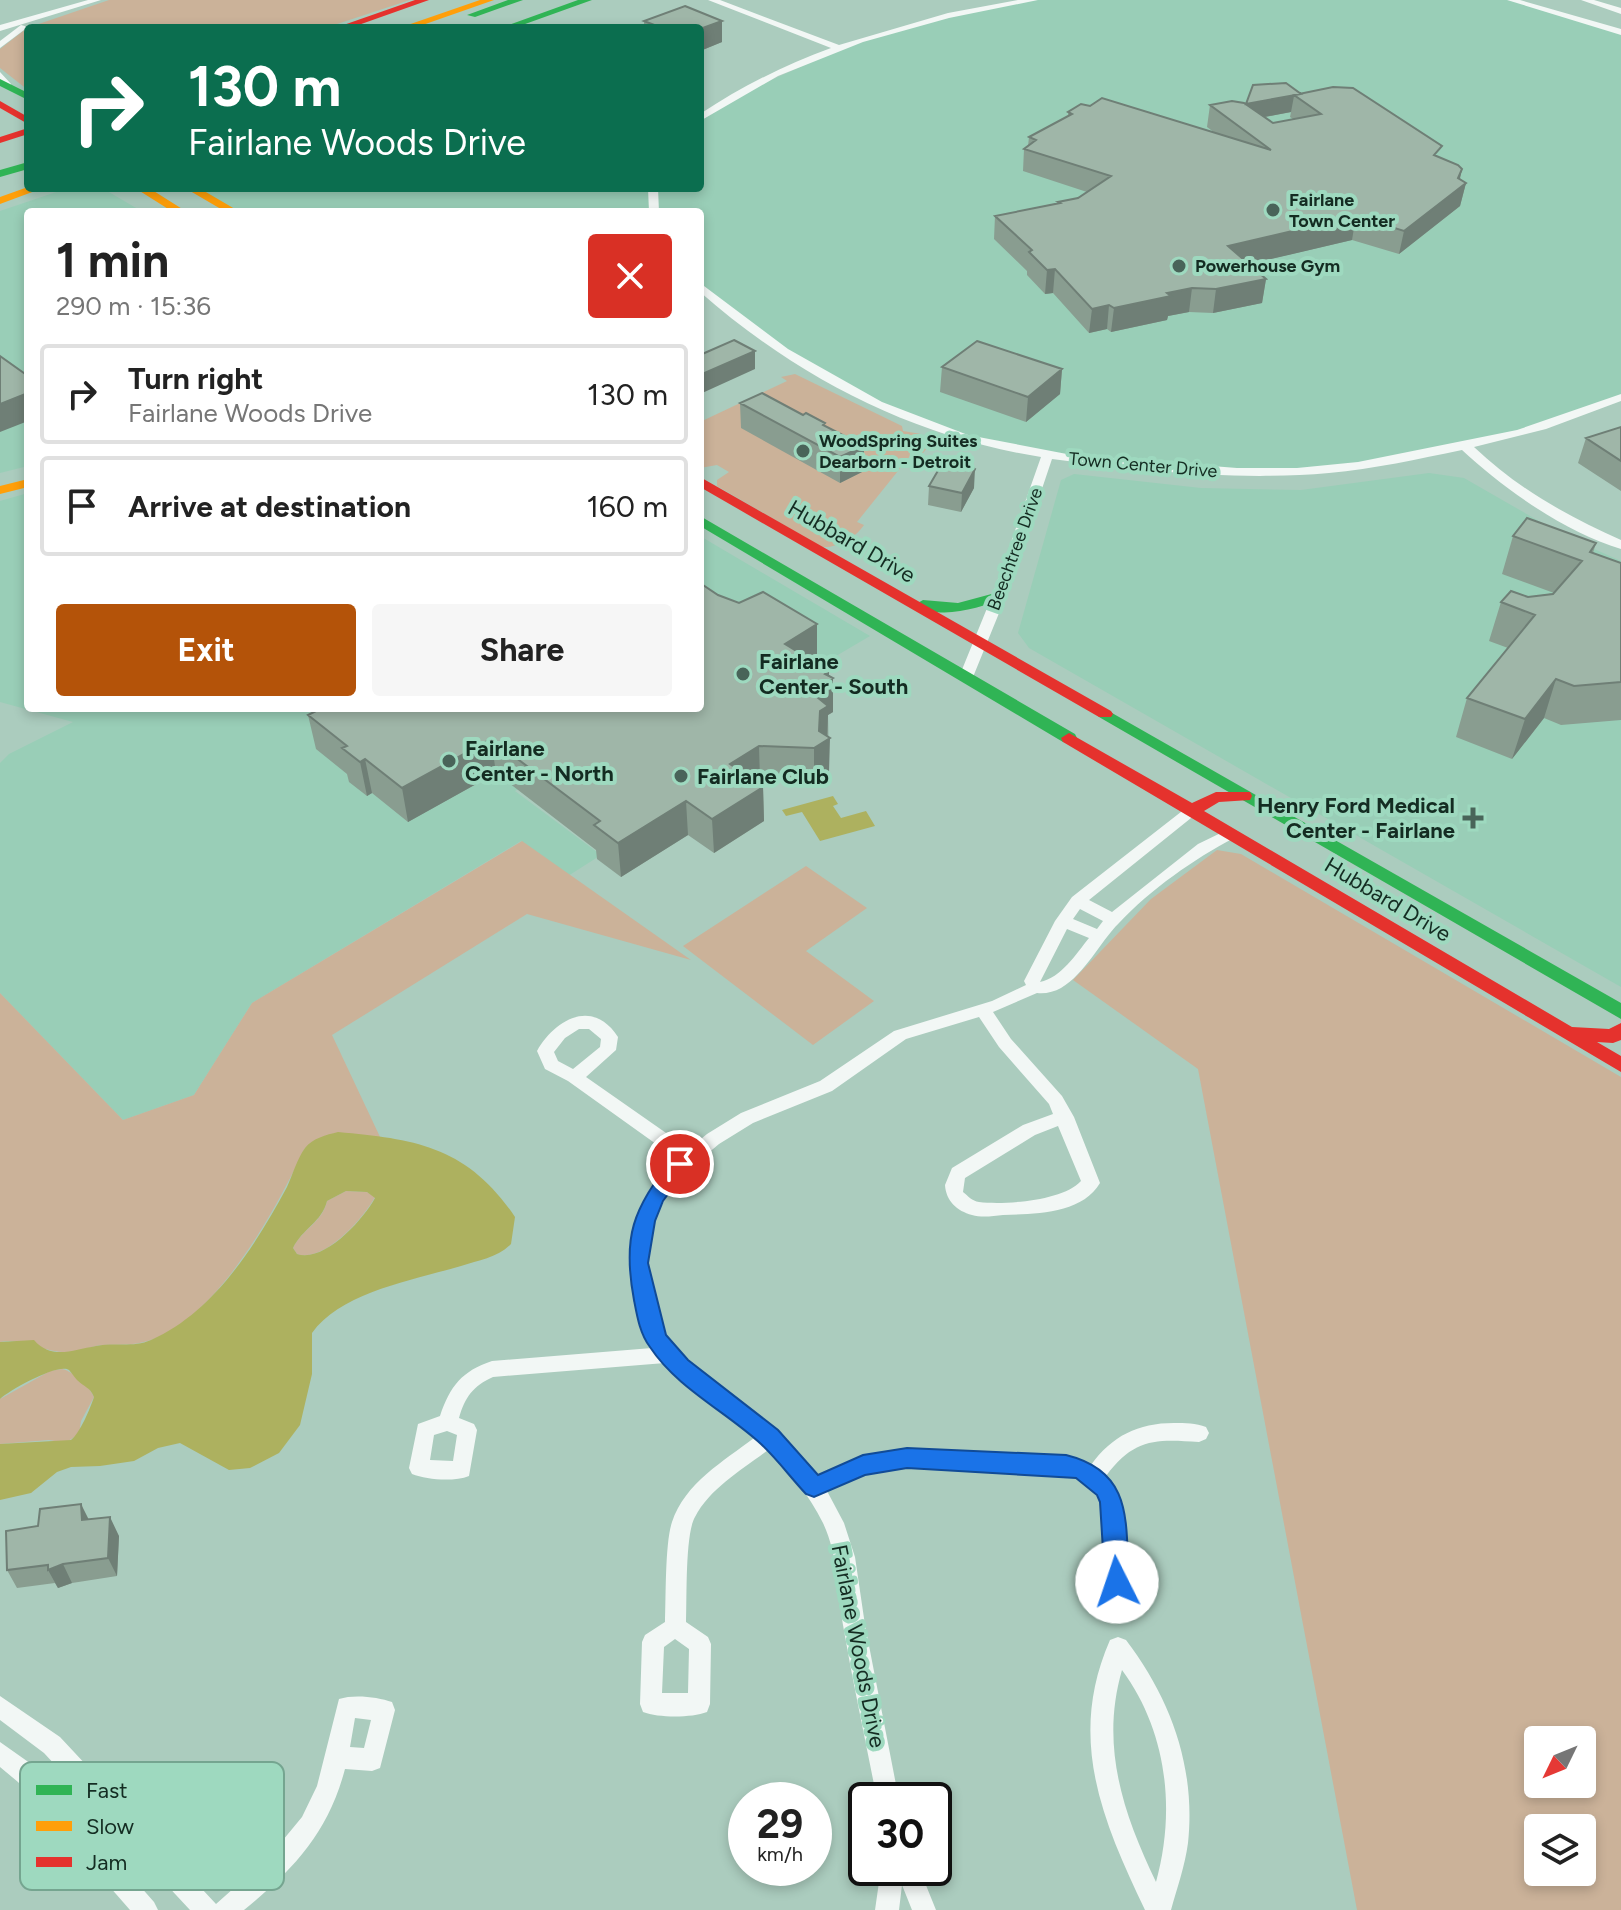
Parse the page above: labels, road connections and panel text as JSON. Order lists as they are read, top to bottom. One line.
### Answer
{"streets":{"main road":["Hubbard Drive"],"street":["Town Center Drive","Beechtree Drive","Fairlane Woods Drive"]},"crossings":[["Town Center Drive","Beechtree Drive"],["Hubbard Drive","Beechtree Drive"],["Hubbard Drive","Fairlane Woods Drive"]],"places":{"other":["Fairlane Town Center","Powerhouse Gym","WoodSpring Suites Dearborn - Detroit","Fairlane Center - South","Fairlane Center - North","Fairlane Club"],"health":["Henry Ford Medical Center - Fairlane"]},"legend":["Fast","Slow","Jam"],"north":"bottom left","page":{"turn":["130 m","Fairlane Woods Drive"],"heading":["1 min","290 m · 15:36"],"list":[{"name":"Turn right","note":"Fairlane Woods Drive","value":"130 m"},{"name":"Arrive at destination","value":"160 m"}],"buttons":["Exit","Share"],"speed":"29 km/h","limit":"30"}}
